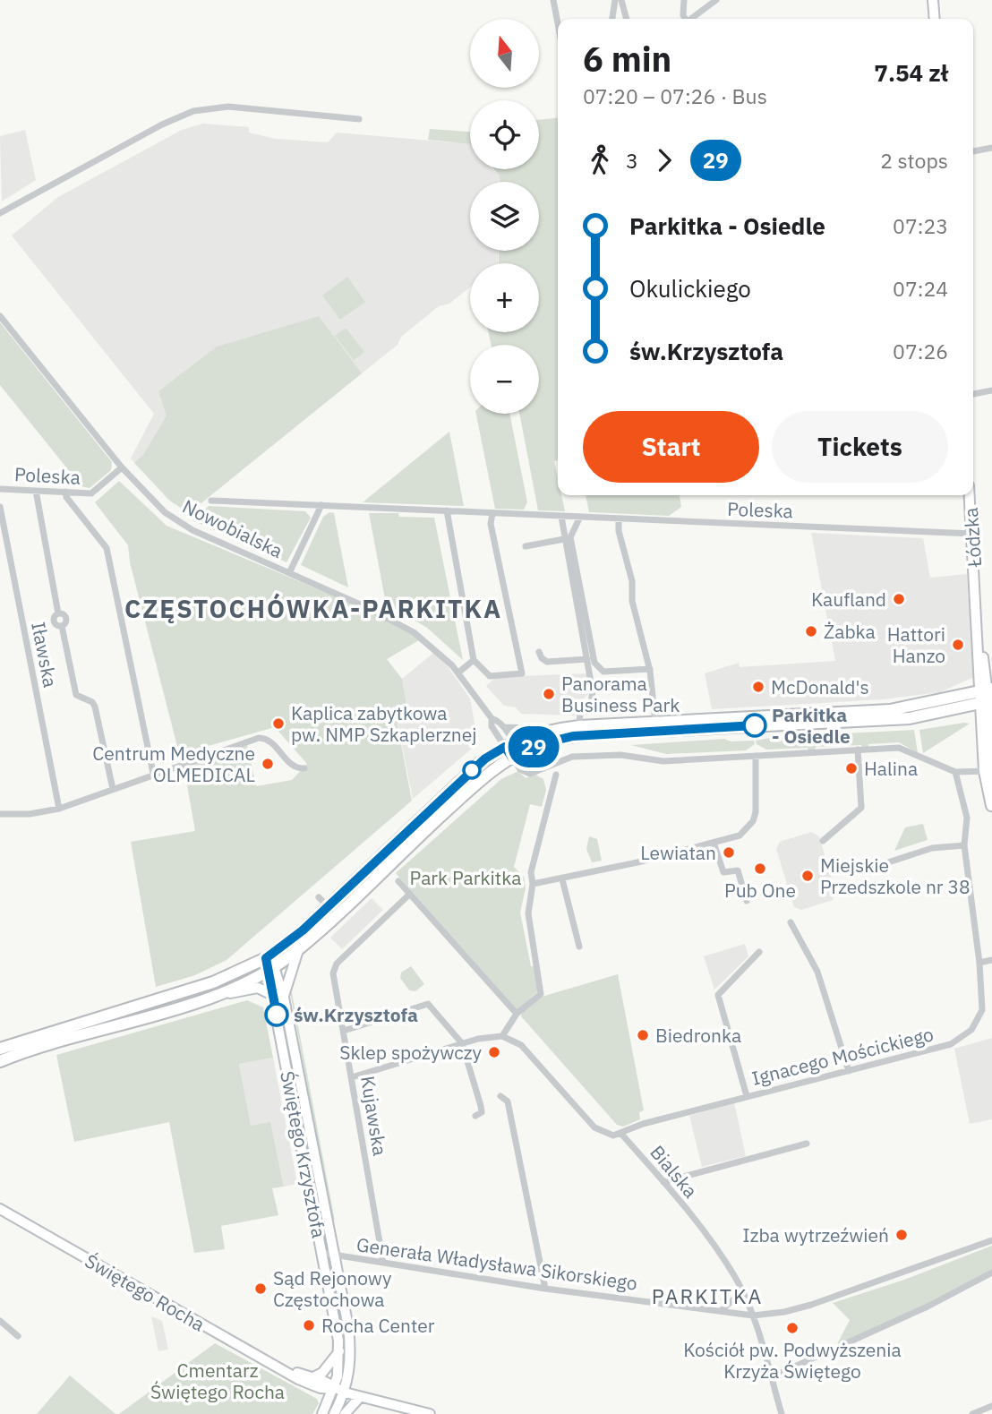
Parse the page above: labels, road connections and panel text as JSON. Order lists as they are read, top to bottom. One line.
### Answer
{"streets":{"main road":["Łódzka","Świętego Krzysztofa","Świętego Rocha"],"street":["Poleska","Nowobialska","Iławska","Ignacego Mościckiego","Kujawska","Bialska","Generała Władysława Sikorskiego"]},"crossings":[["Poleska","Nowobialska"],["Poleska","Łódzka"],["Ignacego Mościckiego","Bialska"],["Kujawska","Generała Władysława Sikorskiego"],["Świętego Krzysztofa","Generała Władysława Sikorskiego"],["Świętego Krzysztofa","Świętego Rocha"],["Bialska","Generała Władysława Sikorskiego"]],"districts":["CZĘSTOCHÓWKA-PARKITKA","PARKITKA"],"parks":["Park Parkitka","Cmentarz Świętego Rocha"],"places":["Kaufland","Żabka","Hattori Hanzo","McDonald's","Panorama Business Park","Kaplica zabytkowa pw. NMP Szkaplerznej","Parkitka - Osiedle","Centrum Medyczne OLMEDICAL","Halina","Lewiatan","Pub One","Miejskie Przedszkole nr 38","św.Krzysztofa","Biedronka","Sklep spożywczy","Izba wytrzeźwień","Sąd Rejonowy Częstochowa","Rocha Center","Kościół pw. Podwyższenia Krzyża Świętego"],"lines":["bus line 29"],"north":"top","page":{"on_map":"29","map_buttons":["+","−"],"heading":["6 min","07:20 – 07:26 · Bus","7.54 zł"],"legs":["3","29","2 stops"],"list":[{"name":"Parkitka - Osiedle","value":"07:23"},{"name":"Okulickiego","value":"07:24"},{"name":"św.Krzysztofa","value":"07:26"}],"buttons":["Start","Tickets"]}}
